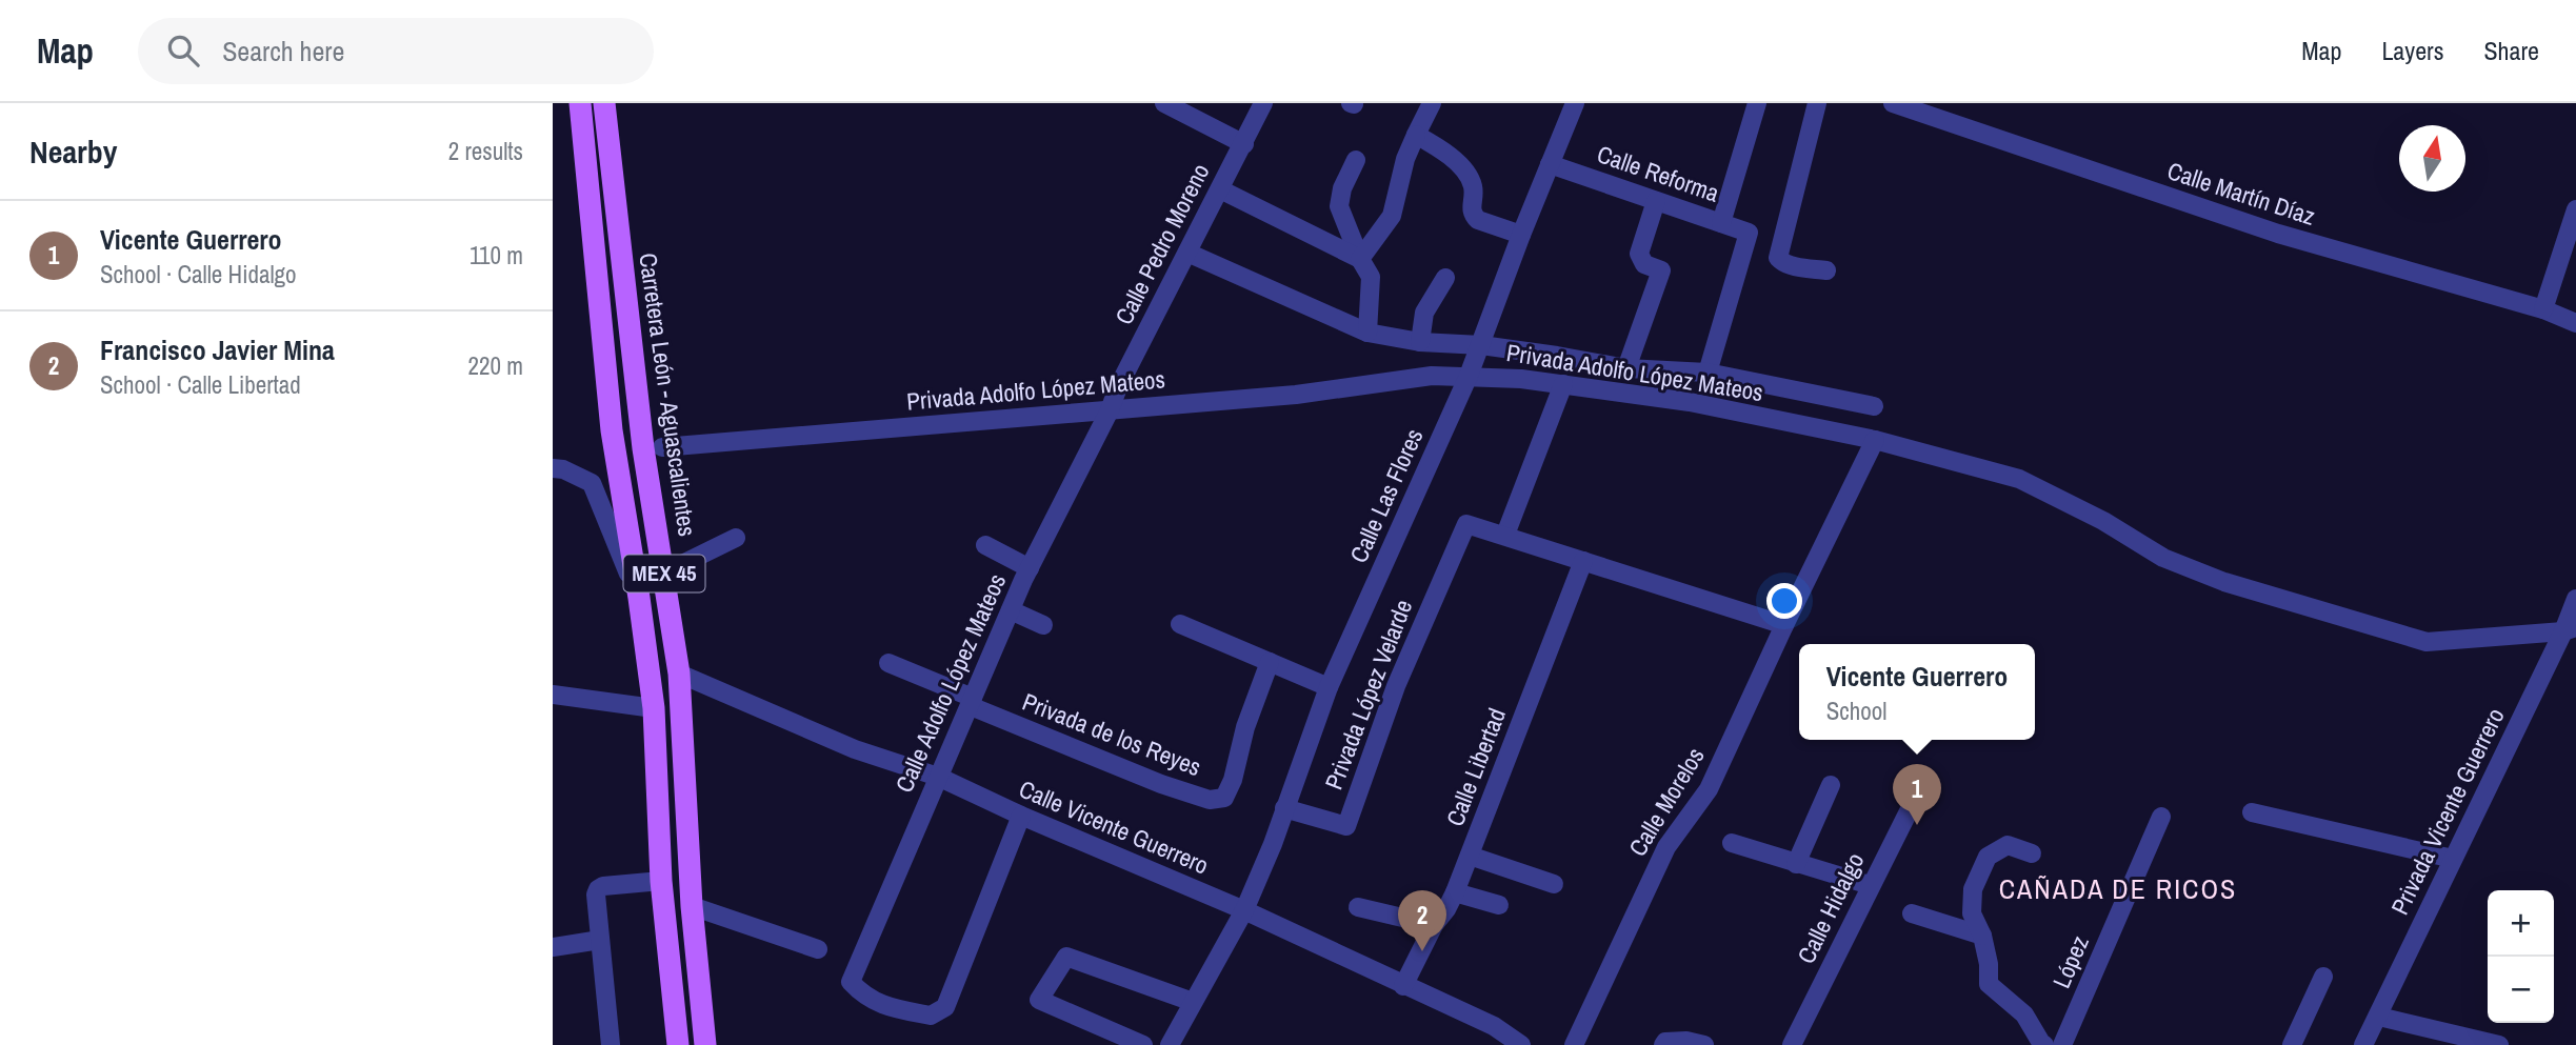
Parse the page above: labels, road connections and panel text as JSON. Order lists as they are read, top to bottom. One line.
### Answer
{"streets":{"main road":["Carretera León - Aguascalientes","MEX 45"],"street":["Calle Reforma","Calle Martín Díaz","Calle Pedro Moreno","Privada Adolfo López Mateos","Calle Las Flores","Calle Adolfo López Mateos","Privada López Velarde","Privada de los Reyes","Calle Libertad","Calle Morelos","Privada Vicente Guerrero","Calle Vicente Guerrero","Calle Hidalgo","López"]},"crossings":[["Calle Reforma","Calle Las Flores"],["Calle Pedro Moreno","Privada Adolfo López Mateos"],["Calle Pedro Moreno","Calle Adolfo López Mateos"],["Privada Adolfo López Mateos","Calle Las Flores"],["Privada Adolfo López Mateos","Calle Adolfo López Mateos"],["Privada Adolfo López Mateos","Calle Morelos"],["Privada Adolfo López Mateos","Privada Vicente Guerrero"],["Carretera León - Aguascalientes","Calle Vicente Guerrero"],["Calle Las Flores","Privada López Velarde"],["Calle Las Flores","Calle Vicente Guerrero"],["Calle Adolfo López Mateos","Privada de los Reyes"],["Calle Adolfo López Mateos","Calle Vicente Guerrero"],["Calle Libertad","Calle Vicente Guerrero"]],"districts":["CAÑADA DE RICOS"],"north":"top","page":{"header":"Map","search":"Search here","nav":["Map","Layers","Share"],"heading":["Nearby","2 results"],"list":[{"mark":"1","name":"Vicente Guerrero","note":"School · Calle Hidalgo","value":"110 m"},{"mark":"2","name":"Francisco Javier Mina","note":"School · Calle Libertad","value":"220 m"}],"popup":["Vicente Guerrero","School"],"pins":["1","2"],"map_buttons":["+","−"]}}
